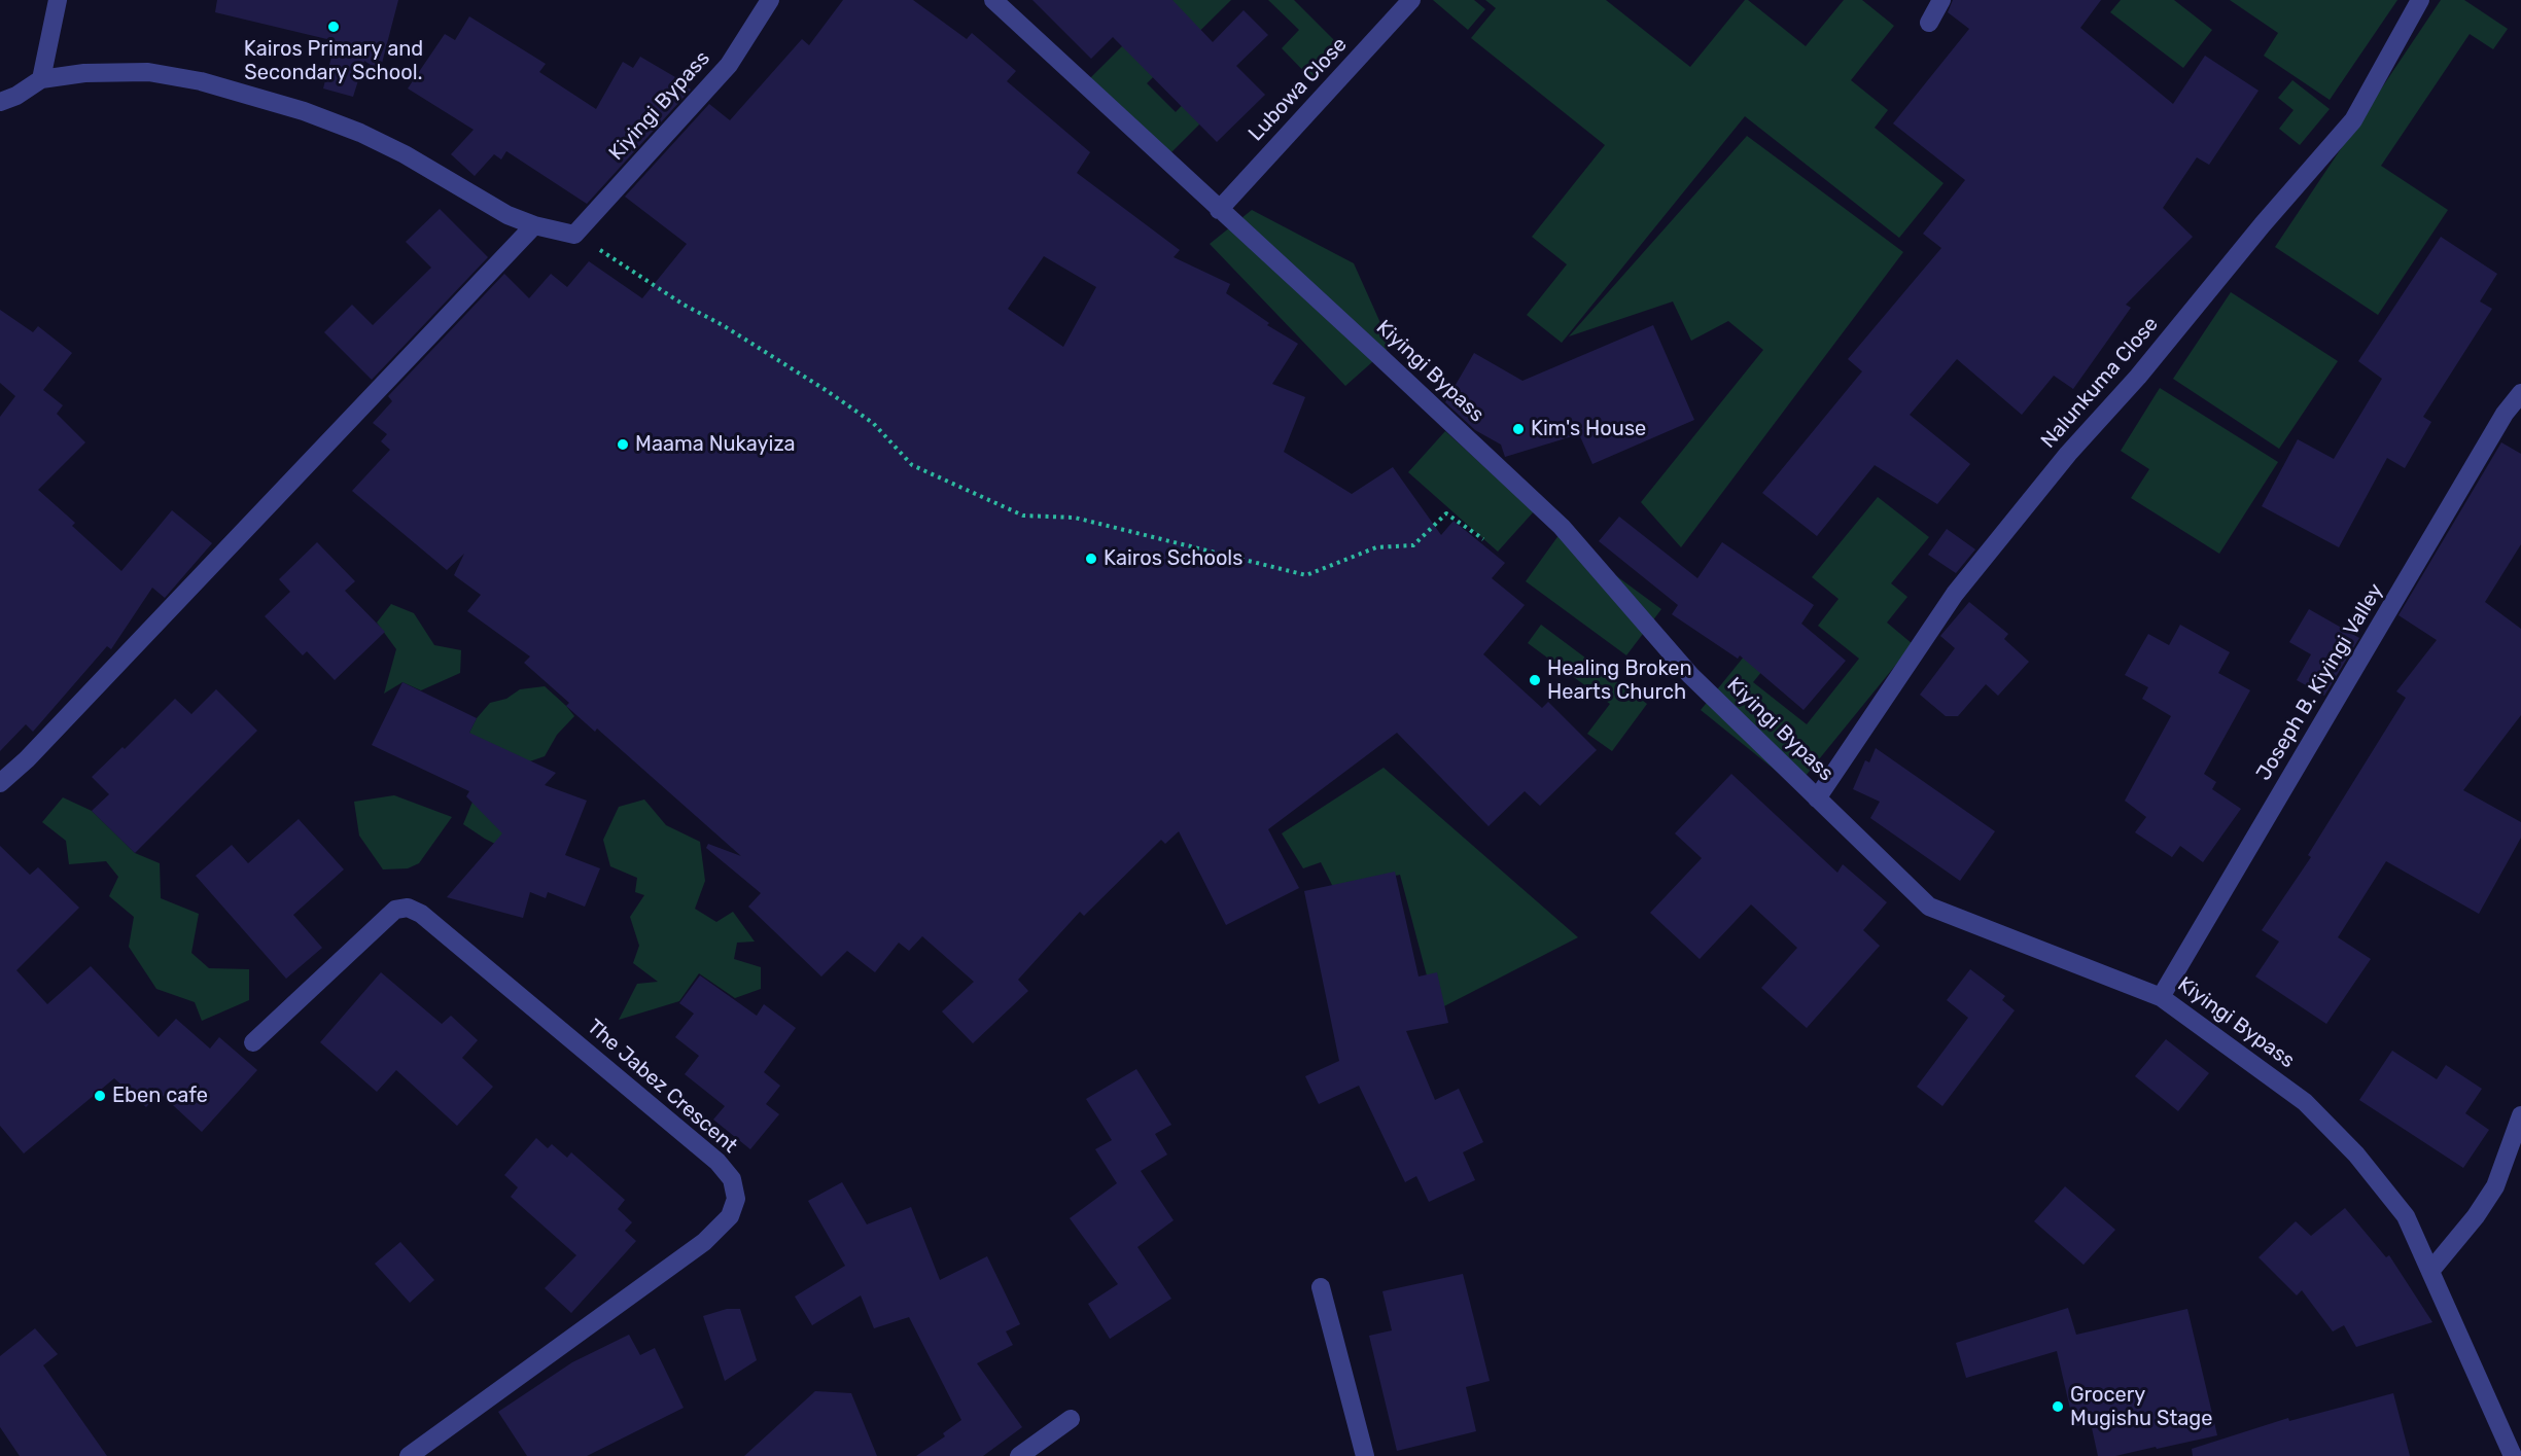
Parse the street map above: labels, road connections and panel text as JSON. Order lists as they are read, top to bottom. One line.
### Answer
{"streets":{"street":["Lubowa Close","Kiyingi Bypass","Nalunkuma Close","Joseph B. Kiyingi Valley","The Jabez Crescent"]},"crossings":[["Lubowa Close","Kiyingi Bypass"],["Kiyingi Bypass","Nalunkuma Close"],["Kiyingi Bypass","Joseph B. Kiyingi Valley"]],"places":["Kairos Primary and Secondary School.","Kim's House","Maama Nukayiza","Kairos Schools","Healing Broken Hearts Church","Eben cafe","Grocery Mugishu Stage"]}
